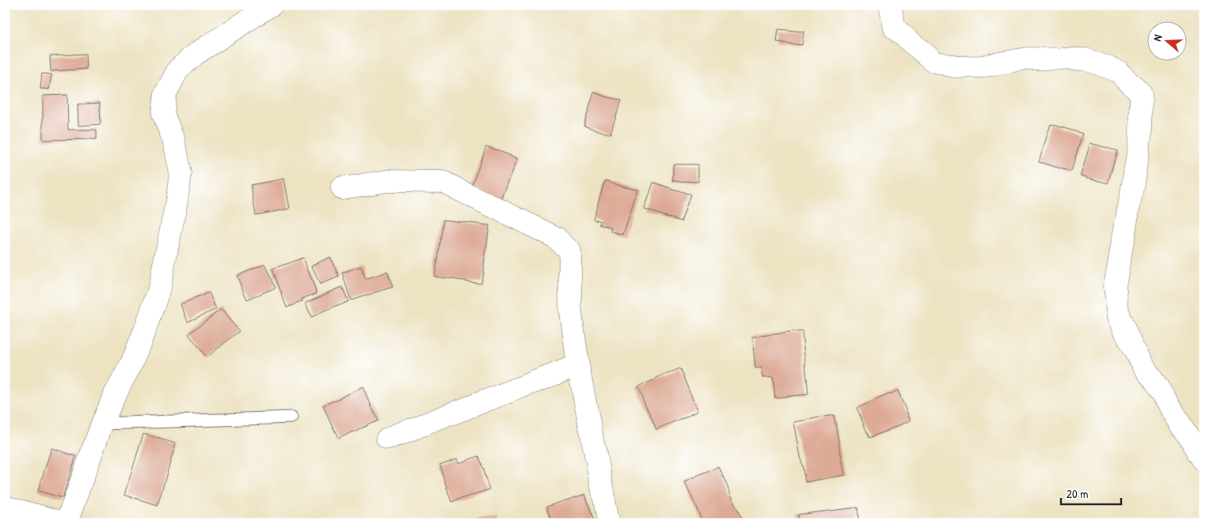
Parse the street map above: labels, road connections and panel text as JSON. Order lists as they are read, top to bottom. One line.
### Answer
{"scale_bar":"20 m","north":"left"}
